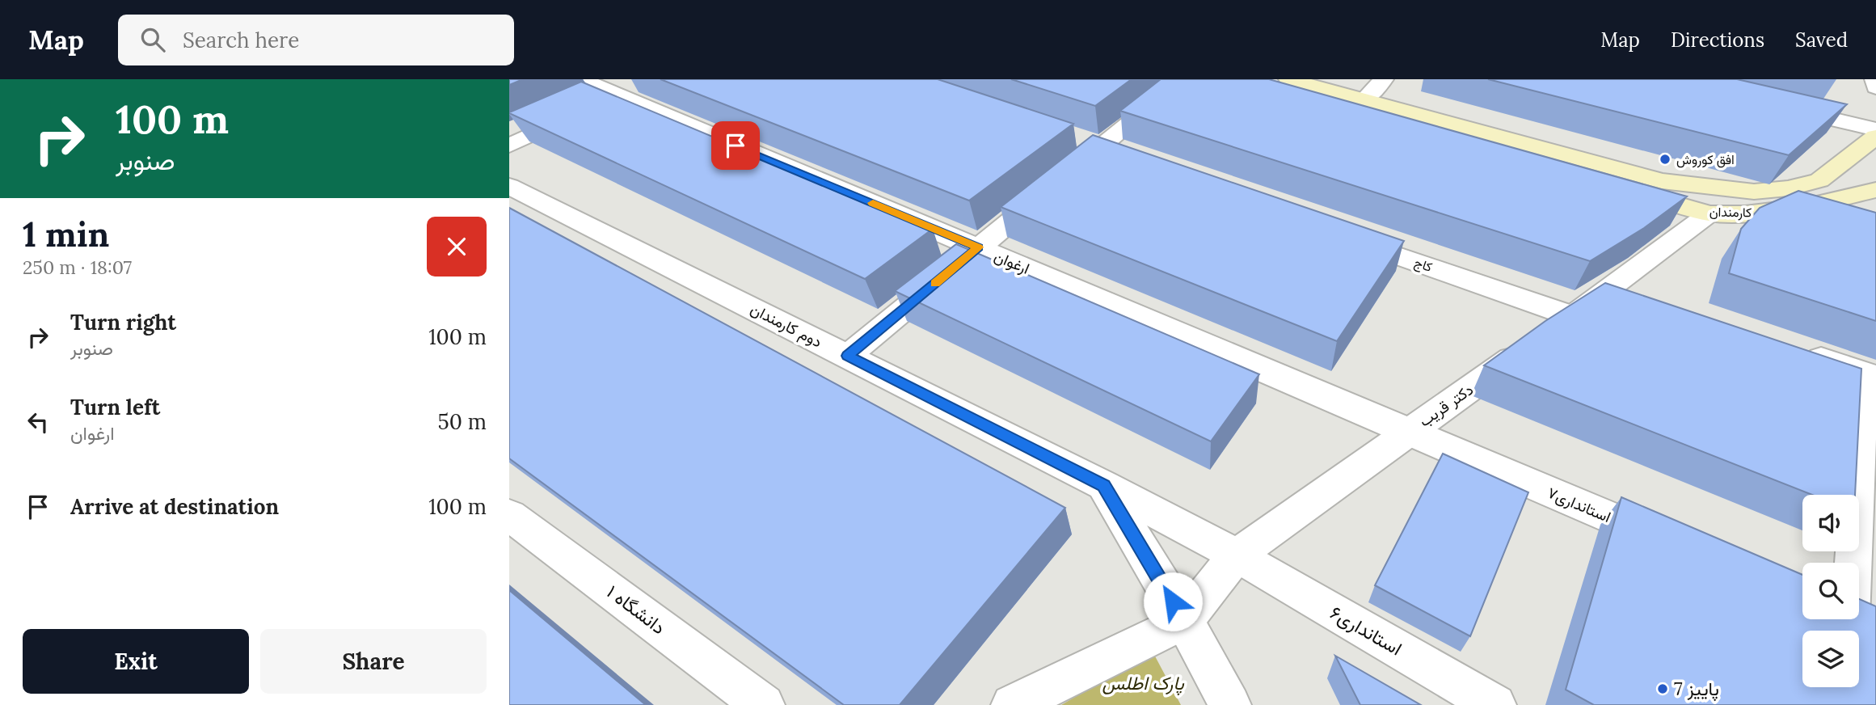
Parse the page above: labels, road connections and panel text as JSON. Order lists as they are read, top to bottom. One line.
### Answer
{"streets":{"main road":["کارمندان"],"street":["ارغوان","کاج","دوم کارمندان","دکتر قریب","استانداری۷","دانشگاه ۱","استانداری۶"]},"crossings":[["کارمندان","دکتر قریب"],["ارغوان","دکتر قریب"],["ارغوان","استانداری۷"],["کاج","دکتر قریب"],["دوم کارمندان","استانداری۶"],["دکتر قریب","استانداری۷"],["دکتر قریب","استانداری۶"]],"parks":["پارک اطلس"],"places":["افق کوروش","پاییز 7"],"page":{"header":"Map","search":"Search here","nav":["Map","Directions","Saved"],"turn":["100 m","صنوبر"],"heading":["1 min","250 m · 18:07"],"list":[{"name":"Turn right","note":"صنوبر","value":"100 m"},{"name":"Turn left","note":"ارغوان","value":"50 m"},{"name":"Arrive at destination","value":"100 m"}],"buttons":["Exit","Share"]}}
